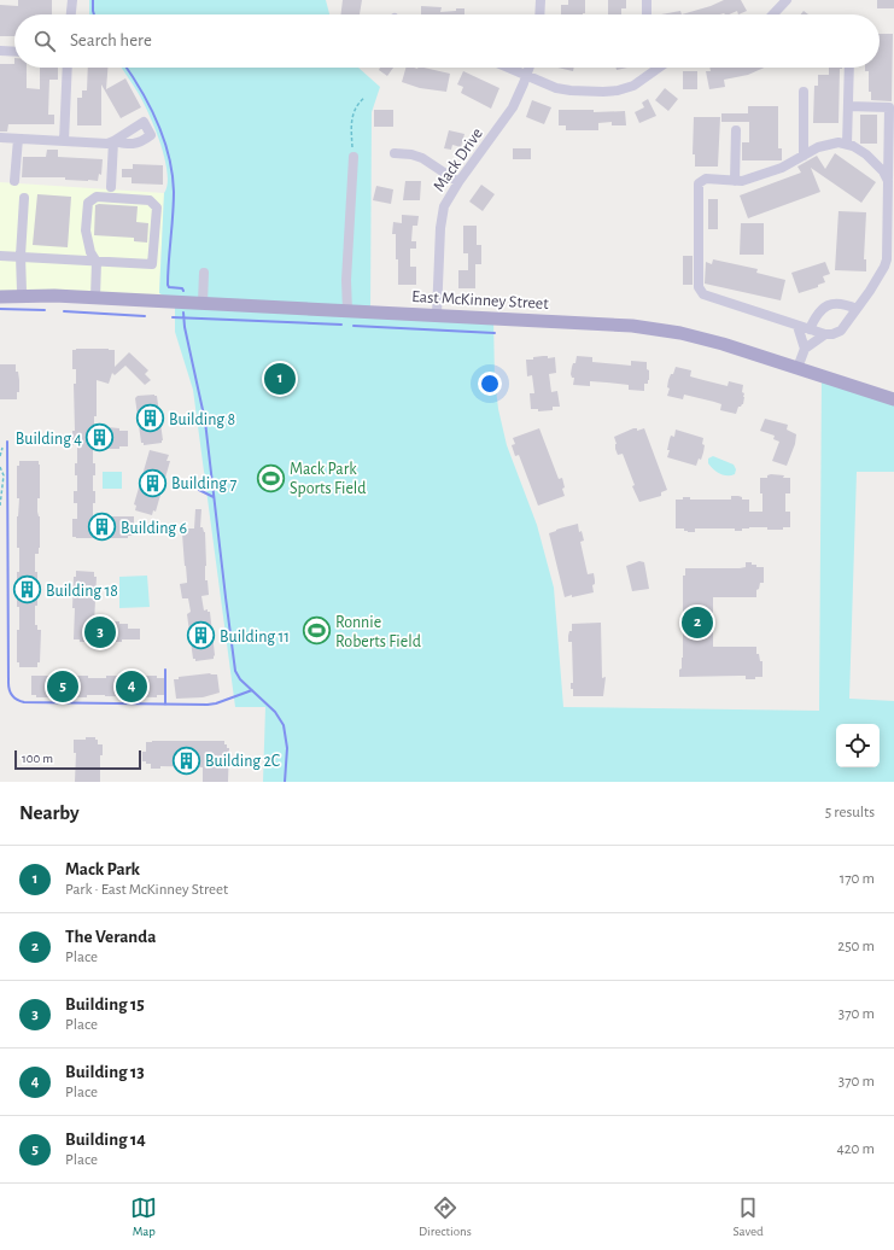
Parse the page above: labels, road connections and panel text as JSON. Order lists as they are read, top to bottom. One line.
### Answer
{"streets":{"main road":["East McKinney Street"],"street":["Mack Drive"]},"crossings":[["Mack Drive","East McKinney Street"]],"places":{"building":["Building 8","Building 4","Building 7","Building 6","Building 18","Building 11","Building 2C"],"sports":["Mack Park Sports Field","Ronnie Roberts Field"]},"scale_bar":"100 m","page":{"search":"Search here","pins":["1","2","3","4","5"],"scale":"100 m","heading":["Nearby","5 results"],"list":[{"mark":"1","name":"Mack Park","note":"Park · East McKinney Street","value":"170 m"},{"mark":"2","name":"The Veranda","note":"Place","value":"250 m"},{"mark":"3","name":"Building 15","note":"Place","value":"370 m"},{"mark":"4","name":"Building 13","note":"Place","value":"370 m"},{"mark":"5","name":"Building 14","note":"Place","value":"420 m"}],"nav":["Map","Directions","Saved"]}}
